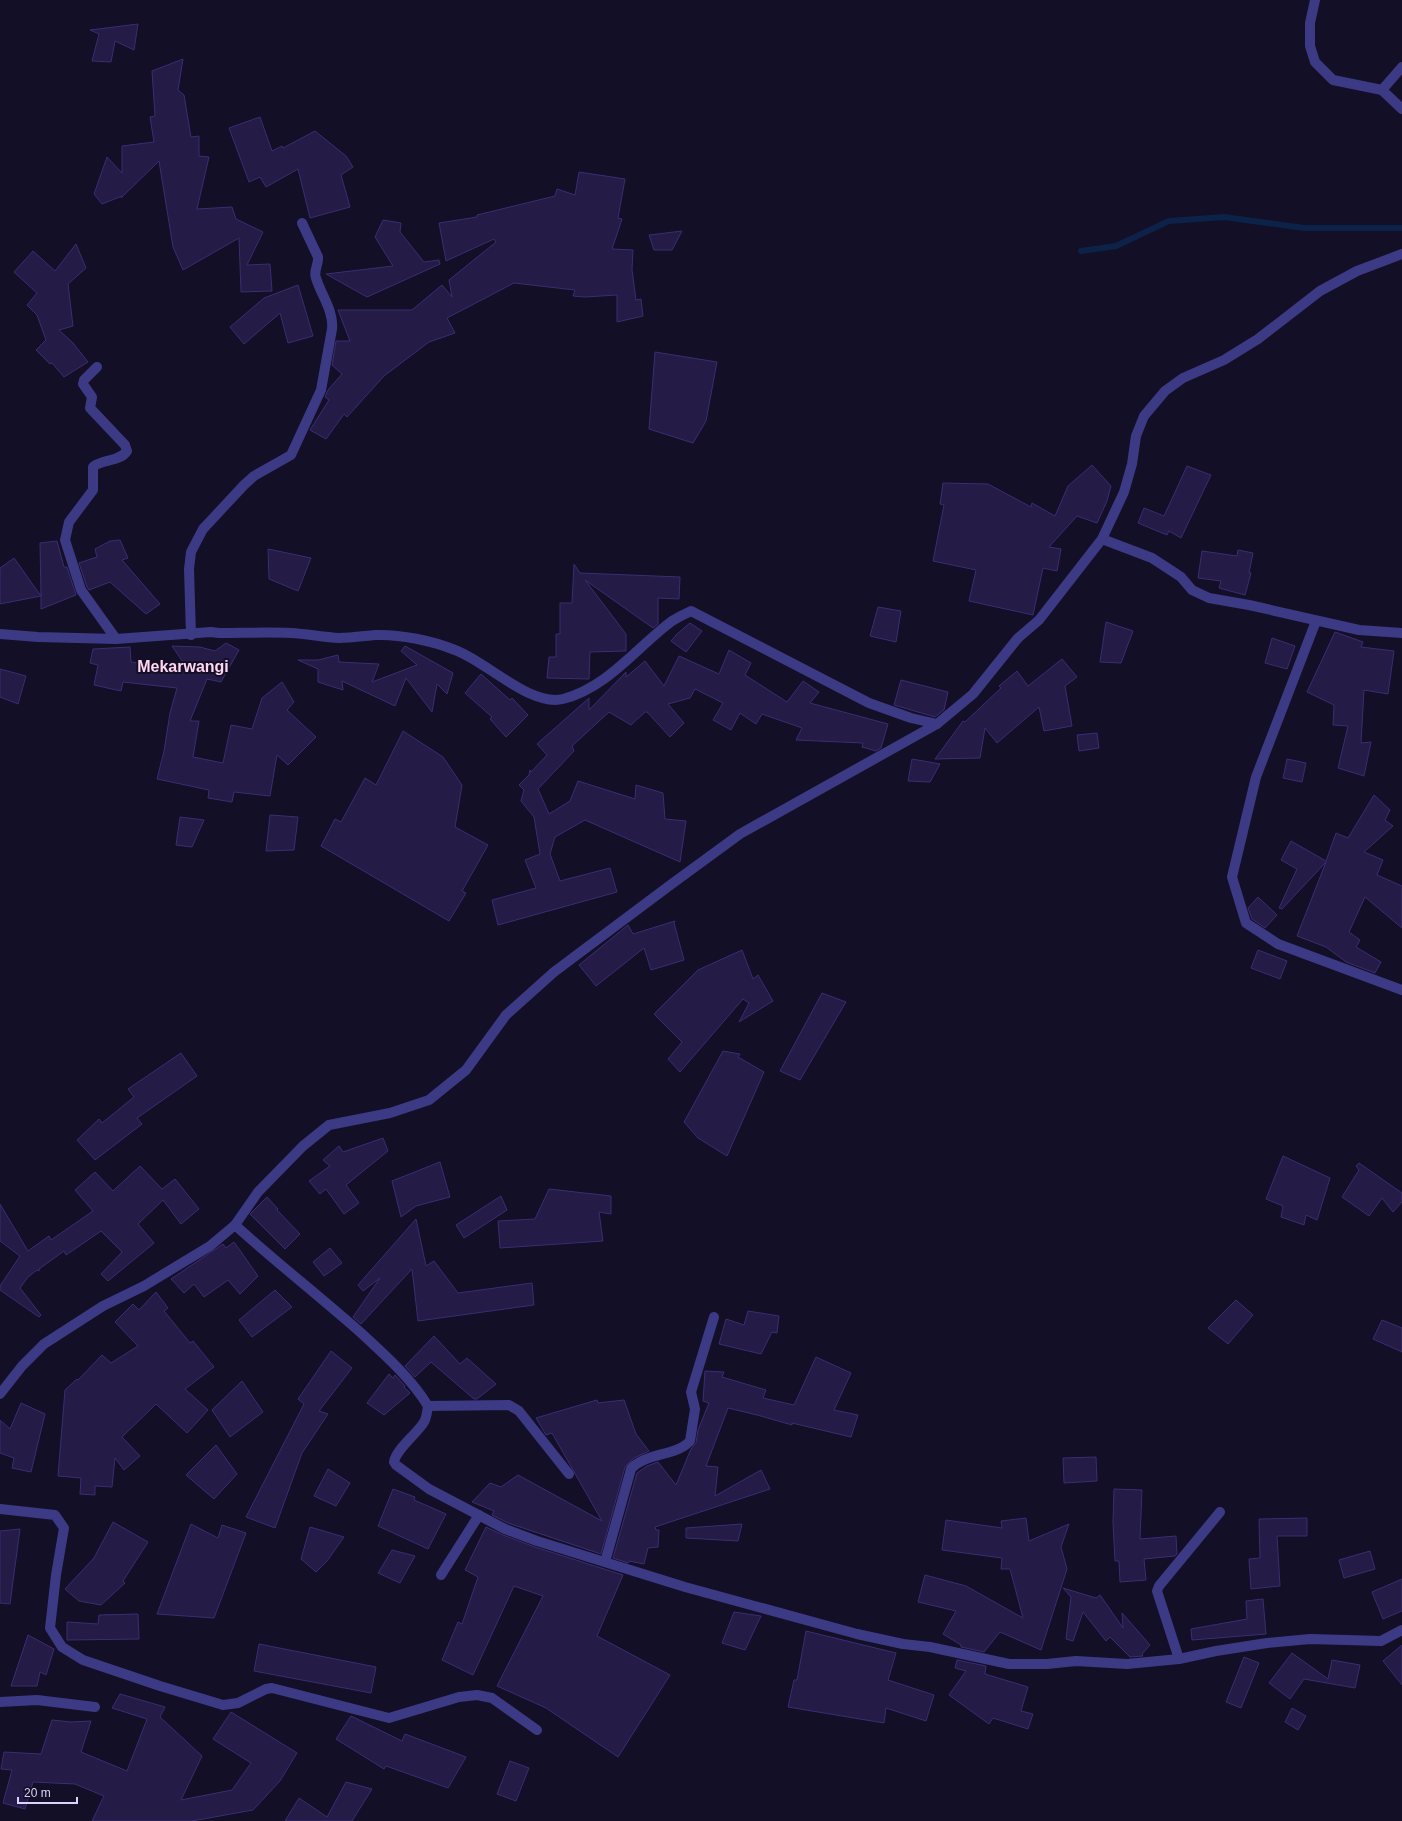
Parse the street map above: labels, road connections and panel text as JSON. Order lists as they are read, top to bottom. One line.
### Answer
{"districts":["Mekarwangi"],"scale_bar":"20 m"}
